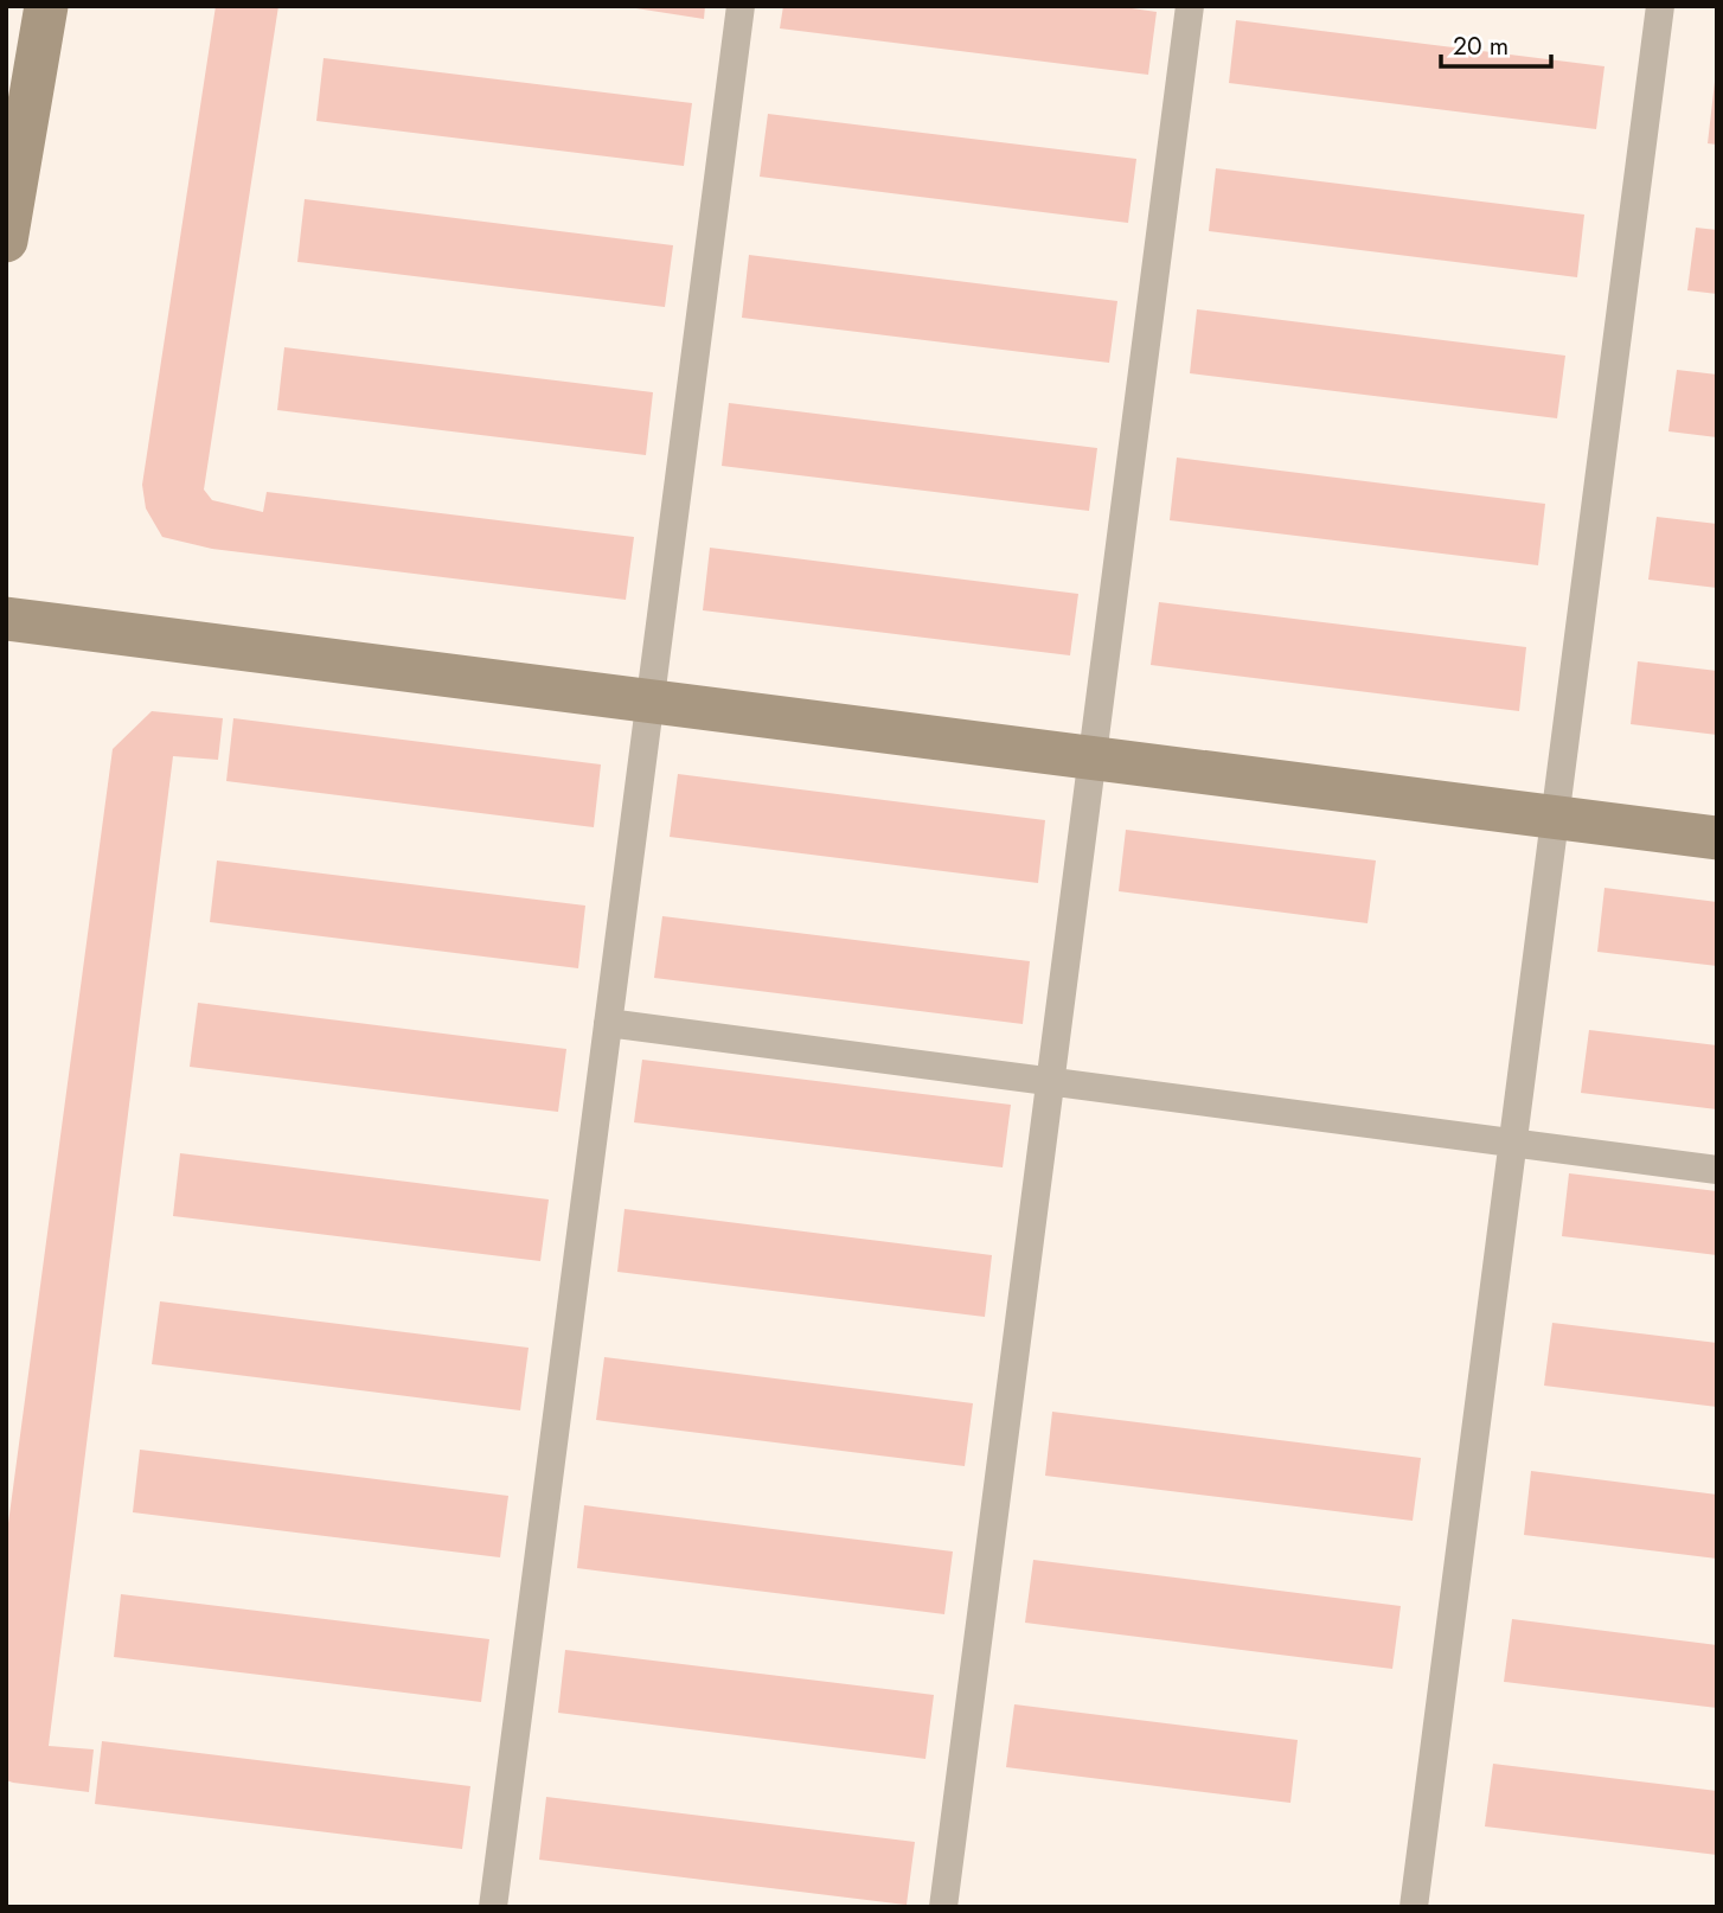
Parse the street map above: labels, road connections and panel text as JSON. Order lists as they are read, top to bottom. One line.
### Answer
{"scale_bar":"20 m"}
